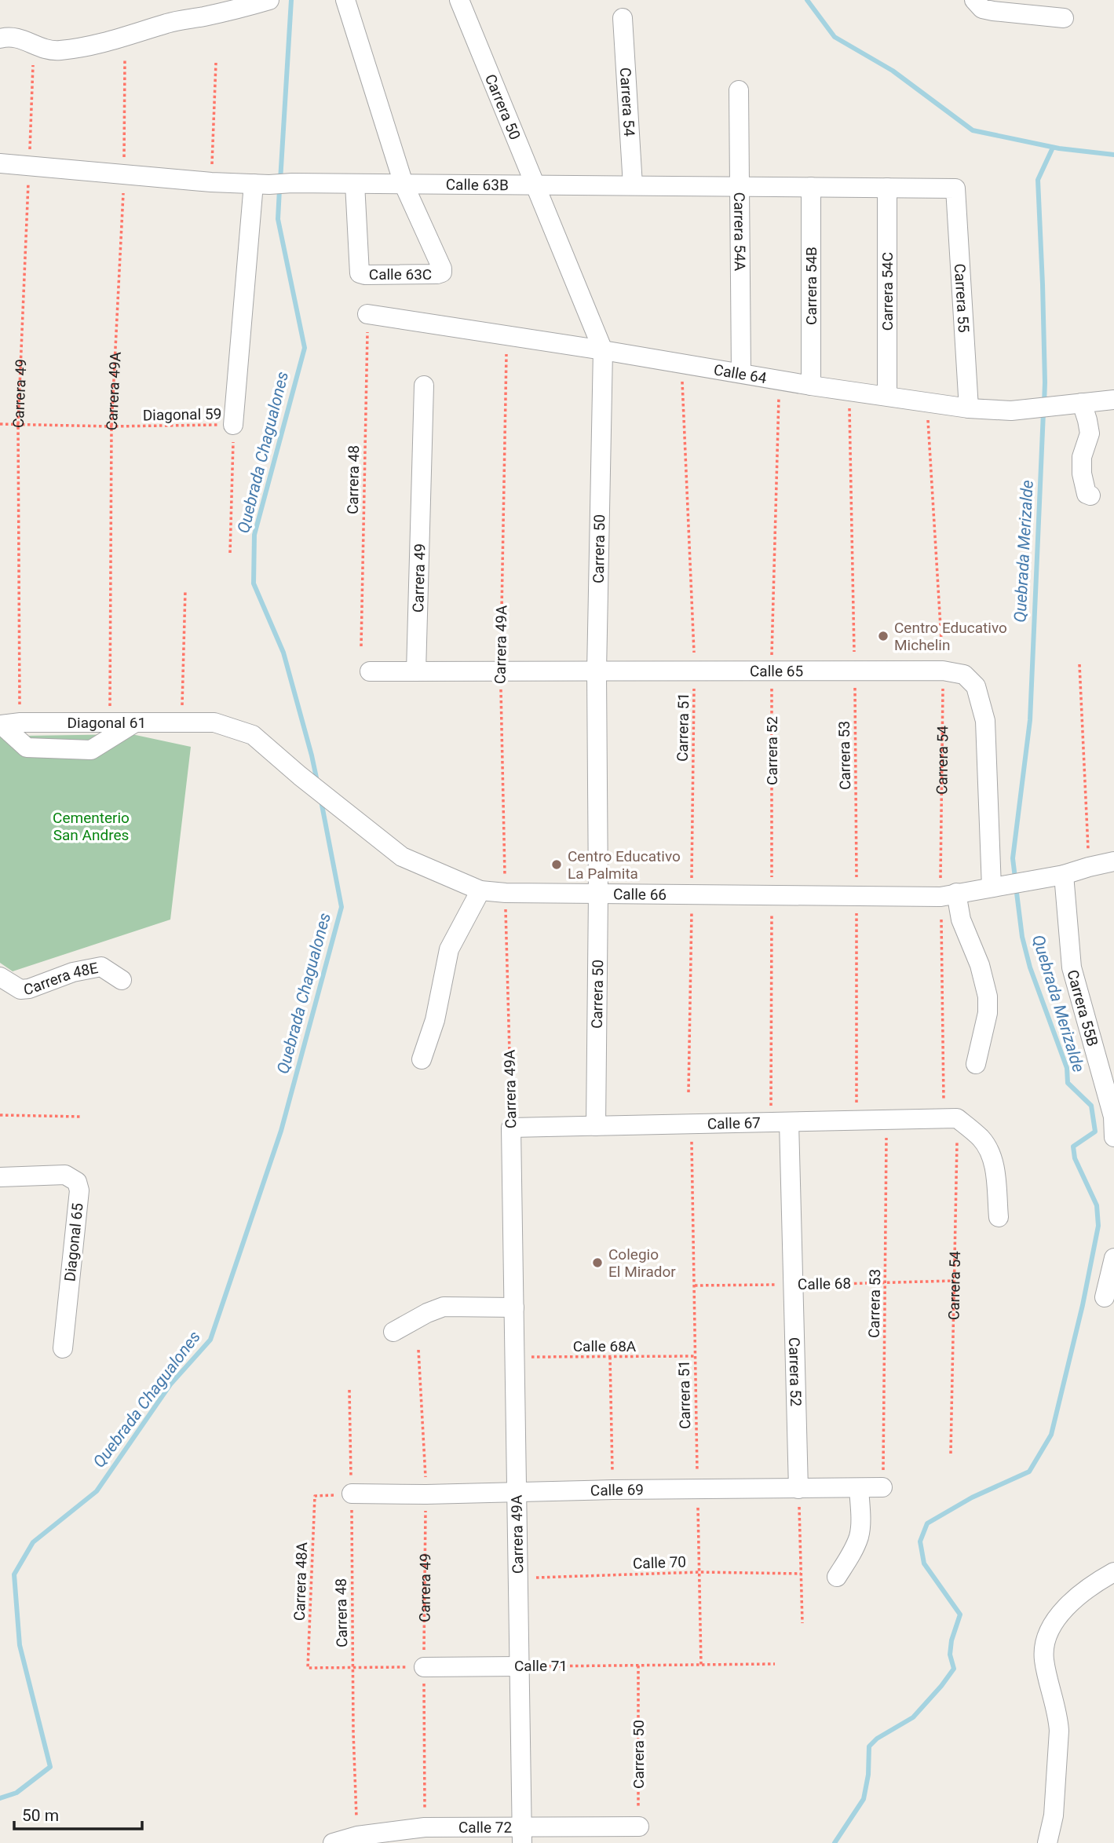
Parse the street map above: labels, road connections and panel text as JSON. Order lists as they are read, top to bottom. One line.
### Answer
{"streets":{"street":["Carrera 54","Carrera 50","Calle 63B","Carrera 54A","Calle 63C","Carrera 54B","Carrera 54C","Carrera 55","Calle 64","Carrera 49A","Carrera 49","Calle 65","Diagonal 61","Carrera 52","Calle 66","Carrera 48E","Carrera 55B","Calle 67","Diagonal 65","Calle 69","Calle 71","Calle 72"],"path":["Diagonal 59","Carrera 48","Carrera 51","Carrera 53","Calle 68","Calle 68A","Calle 70","Carrera 48A"]},"crossings":[["Carrera 54","Calle 63B"],["Carrera 54","Calle 64"],["Carrera 54","Calle 65"],["Carrera 54","Calle 66"],["Carrera 54","Calle 67"],["Carrera 54","Calle 68"],["Carrera 50","Calle 63B"],["Carrera 50","Calle 64"],["Carrera 50","Calle 65"],["Carrera 50","Calle 66"],["Carrera 50","Calle 67"],["Carrera 50","Calle 71"],["Carrera 50","Calle 72"],["Calle 63B","Carrera 54A"],["Calle 63B","Calle 63C"],["Calle 63B","Carrera 54B"],["Calle 63B","Carrera 54C"],["Calle 63B","Carrera 55"],["Calle 63B","Carrera 49A"],["Calle 63B","Carrera 49"],["Carrera 54A","Calle 64"],["Carrera 54B","Calle 64"],["Carrera 54C","Calle 64"],["Carrera 55","Calle 64"],["Calle 64","Carrera 49A"],["Calle 64","Carrera 48"],["Calle 64","Carrera 51"],["Calle 64","Carrera 52"],["Calle 64","Carrera 53"],["Carrera 49A","Diagonal 59"],["Carrera 49A","Calle 65"],["Carrera 49A","Diagonal 61"],["Carrera 49A","Calle 66"],["Carrera 49A","Calle 67"],["Carrera 49A","Calle 68A"],["Carrera 49A","Calle 69"],["Carrera 49A","Calle 70"],["Carrera 49A","Calle 71"],["Carrera 49A","Calle 72"],["Carrera 49","Diagonal 59"],["Carrera 49","Calle 65"],["Carrera 49","Diagonal 61"],["Carrera 49","Calle 69"],["Carrera 49","Calle 71"],["Carrera 49","Calle 72"],["Carrera 48","Calle 69"],["Carrera 48","Carrera 48A"],["Carrera 48","Calle 72"],["Calle 65","Carrera 51"],["Calle 65","Carrera 52"],["Calle 65","Carrera 53"],["Calle 65","Calle 66"],["Diagonal 61","Calle 66"],["Carrera 51","Calle 66"],["Carrera 51","Calle 67"],["Carrera 51","Calle 68"],["Carrera 51","Calle 68A"],["Carrera 51","Calle 69"],["Carrera 51","Calle 70"],["Carrera 51","Calle 71"],["Carrera 52","Calle 66"],["Carrera 52","Calle 67"],["Carrera 52","Calle 68"],["Carrera 52","Calle 69"],["Carrera 53","Calle 66"],["Carrera 53","Calle 67"],["Carrera 53","Calle 68"],["Carrera 53","Calle 69"],["Calle 66","Carrera 55B"]],"water":["Quebrada Chagualones","Quebrada Merizalde"],"parks":["Cementerio San Andres"],"places":["Centro Educativo Michelin","Centro Educativo La Palmita","Colegio El Mirador"],"scale_bar":"50 m"}
